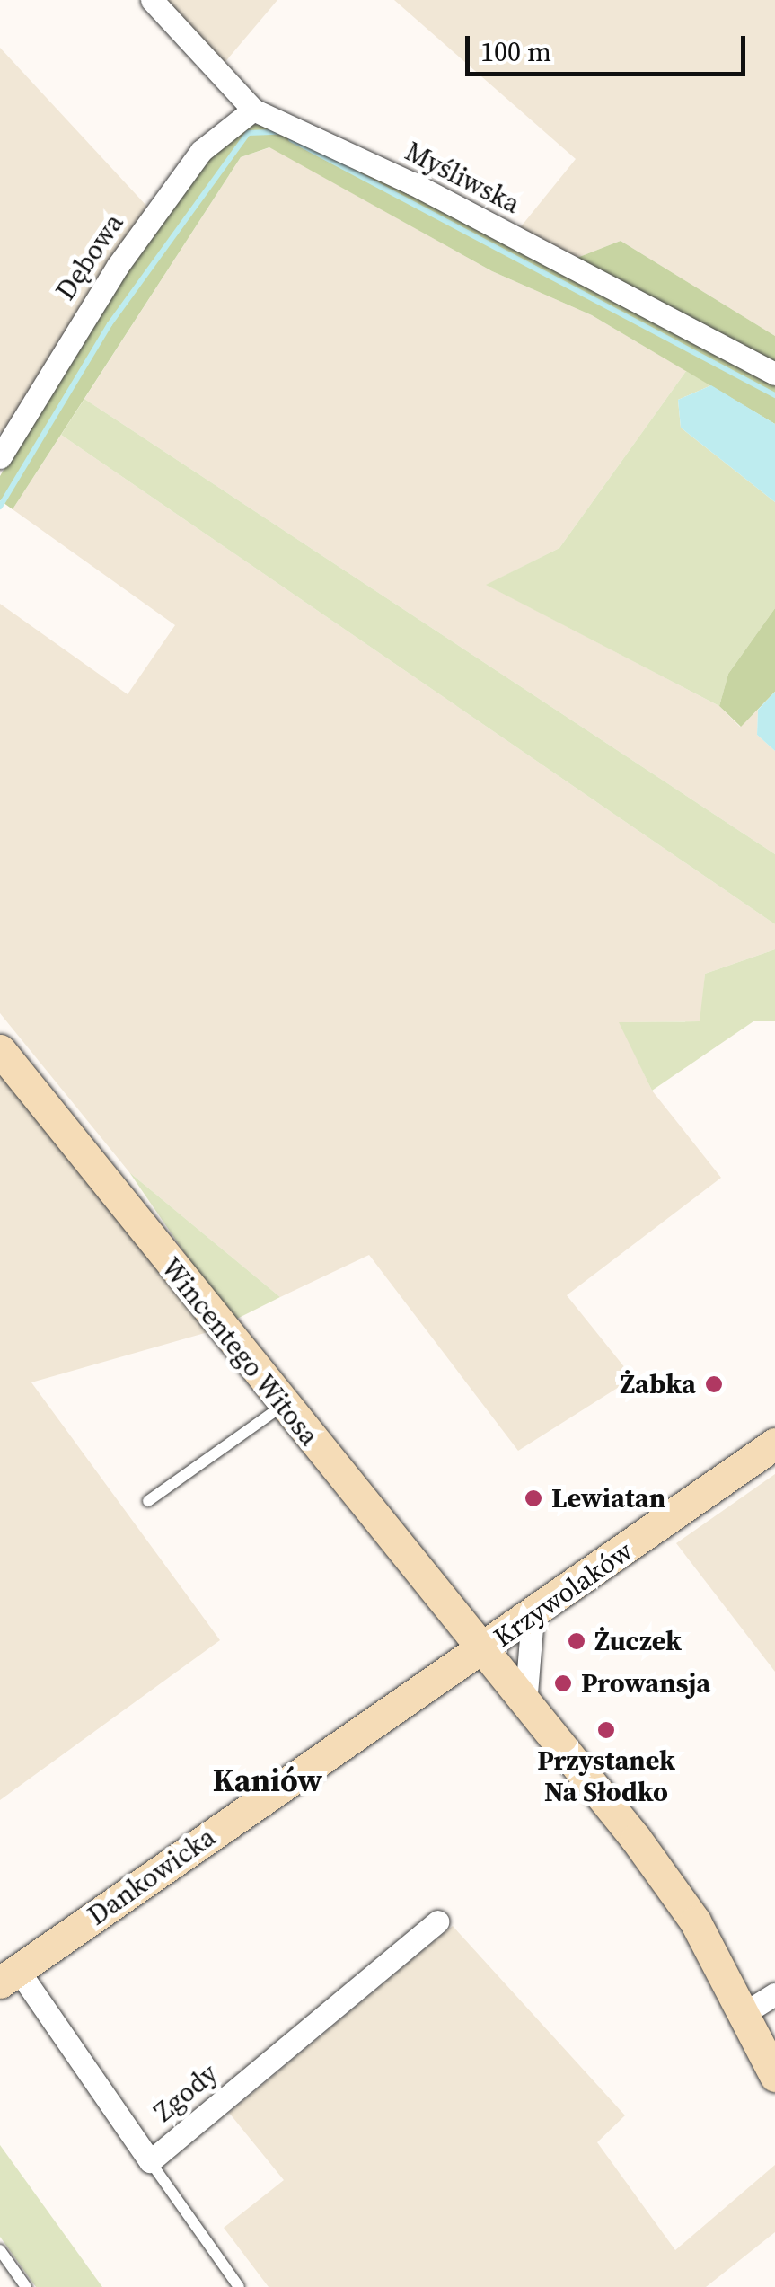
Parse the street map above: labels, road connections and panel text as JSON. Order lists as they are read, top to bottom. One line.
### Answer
{"streets":{"street":["Myśliwska","Dębowa","Wincentego Witosa","Krzywolaków","Dankowicka","Zgody"]},"crossings":[["Myśliwska","Dębowa"],["Wincentego Witosa","Krzywolaków"],["Wincentego Witosa","Dankowicka"],["Krzywolaków","Dankowicka"],["Dankowicka","Zgody"]],"districts":["Kaniów"],"places":["Żabka","Lewiatan","Żuczek","Prowansja","Przystanek Na Słodko"],"scale_bar":"100 m"}
